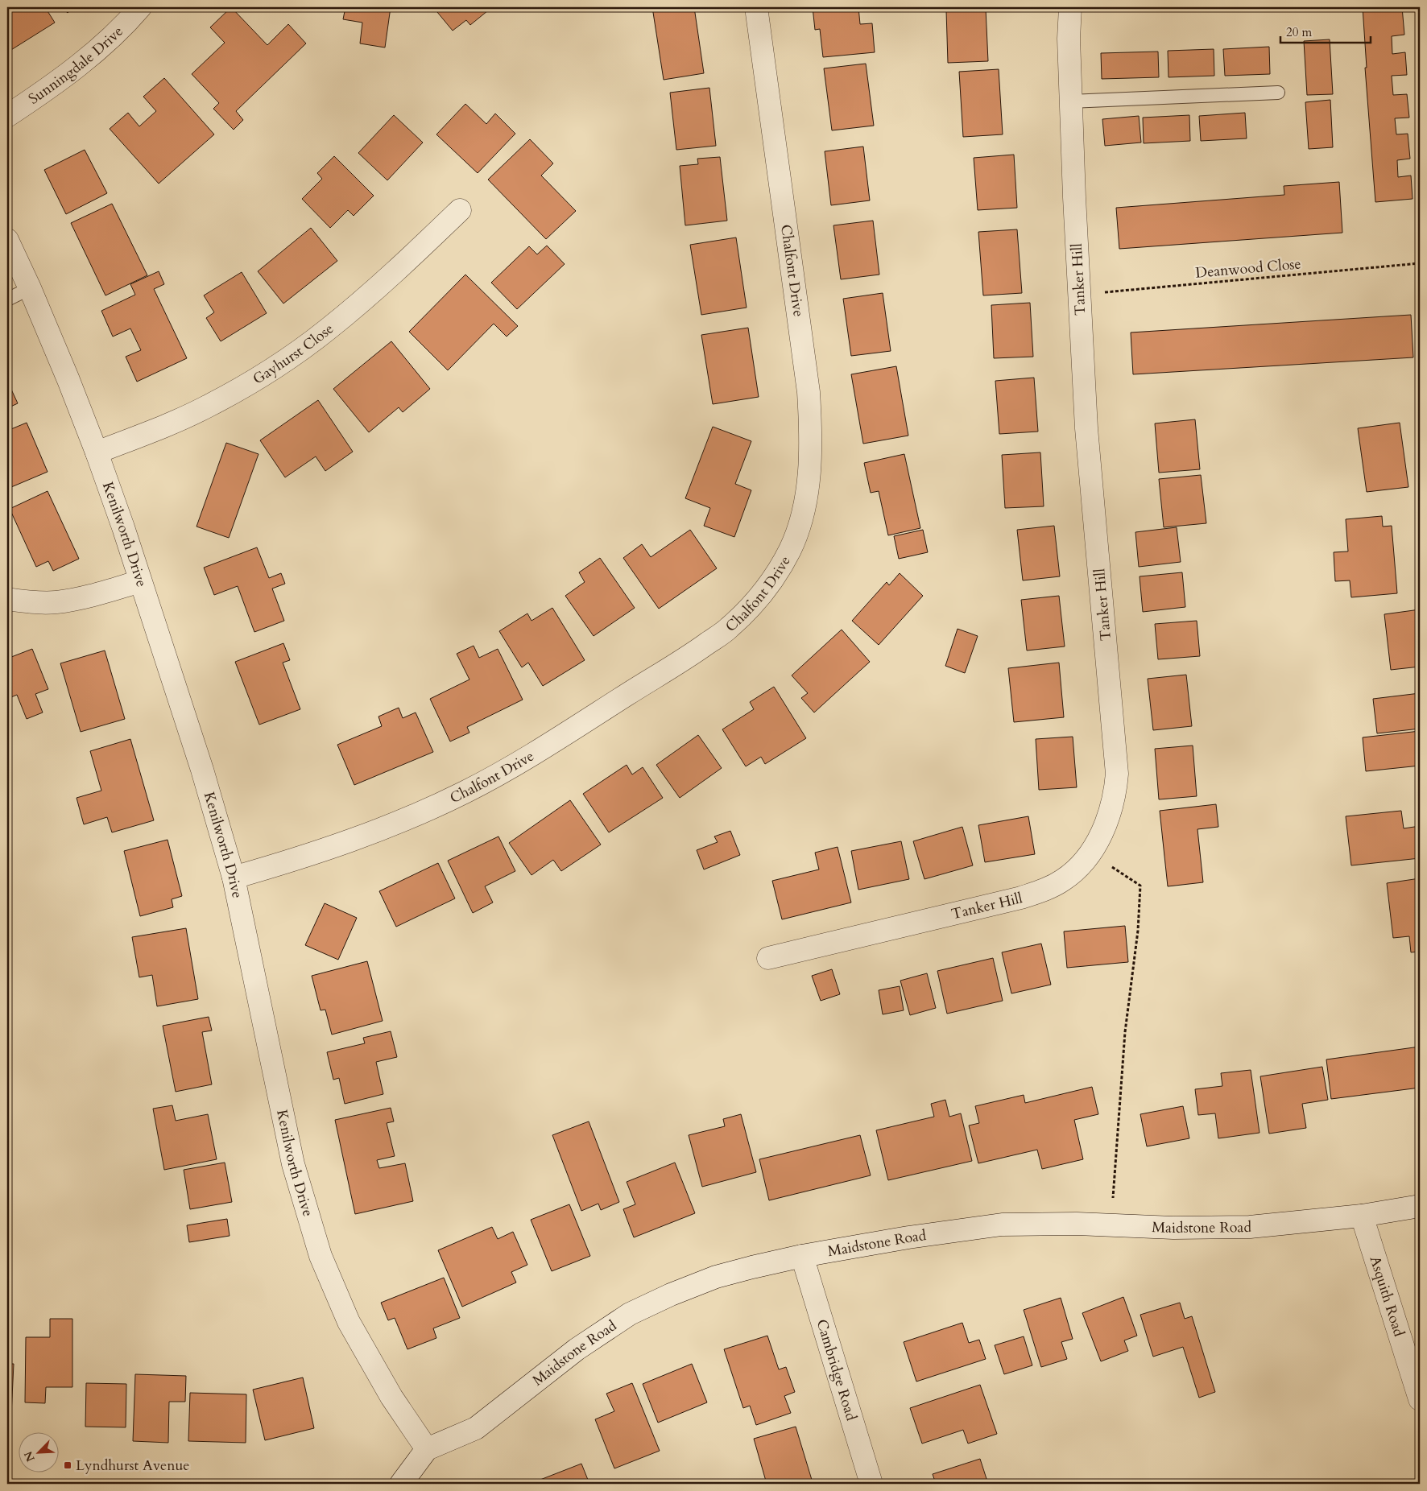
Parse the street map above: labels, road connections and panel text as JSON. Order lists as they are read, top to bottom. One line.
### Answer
{"streets":{"street":["Sunningdale Drive","Chalfont Drive","Tanker Hill","Gayhurst Close","Kenilworth Drive","Maidstone Road","Asquith Road","Cambridge Road"],"path":["Deanwood Close"]},"crossings":[["Deanwood Close","Tanker Hill"],["Chalfont Drive","Kenilworth Drive"],["Gayhurst Close","Kenilworth Drive"],["Kenilworth Drive","Maidstone Road"],["Maidstone Road","Asquith Road"],["Maidstone Road","Cambridge Road"]],"places":{"transit":["Lyndhurst Avenue"]},"scale_bar":"20 m","north":"bottom left"}
